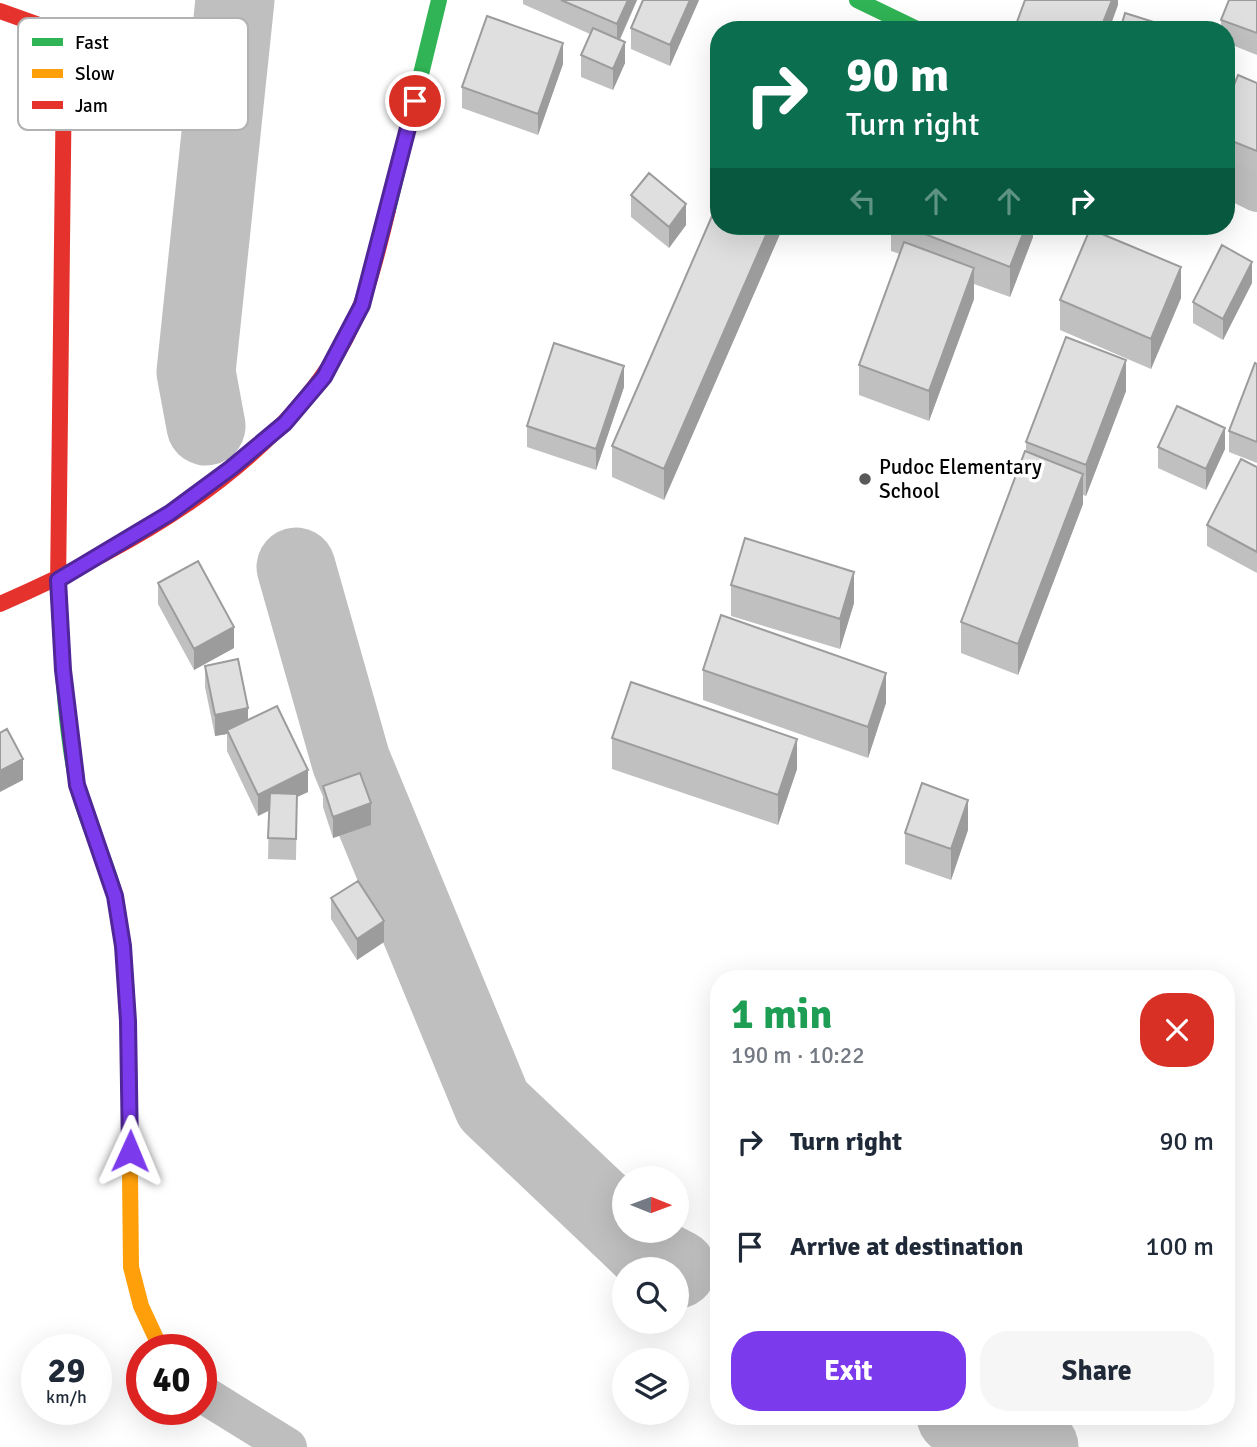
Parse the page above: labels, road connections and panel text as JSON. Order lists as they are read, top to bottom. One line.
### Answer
{"places":["Pudoc Elementary School"],"legend":["Fast","Slow","Jam"],"north":"right","page":{"turn":["90 m","Turn right"],"heading":["1 min","190 m · 10:22"],"list":[{"name":"Turn right","value":"90 m"},{"name":"Arrive at destination","value":"100 m"}],"buttons":["Exit","Share"],"speed":"29 km/h","limit":"40"}}
